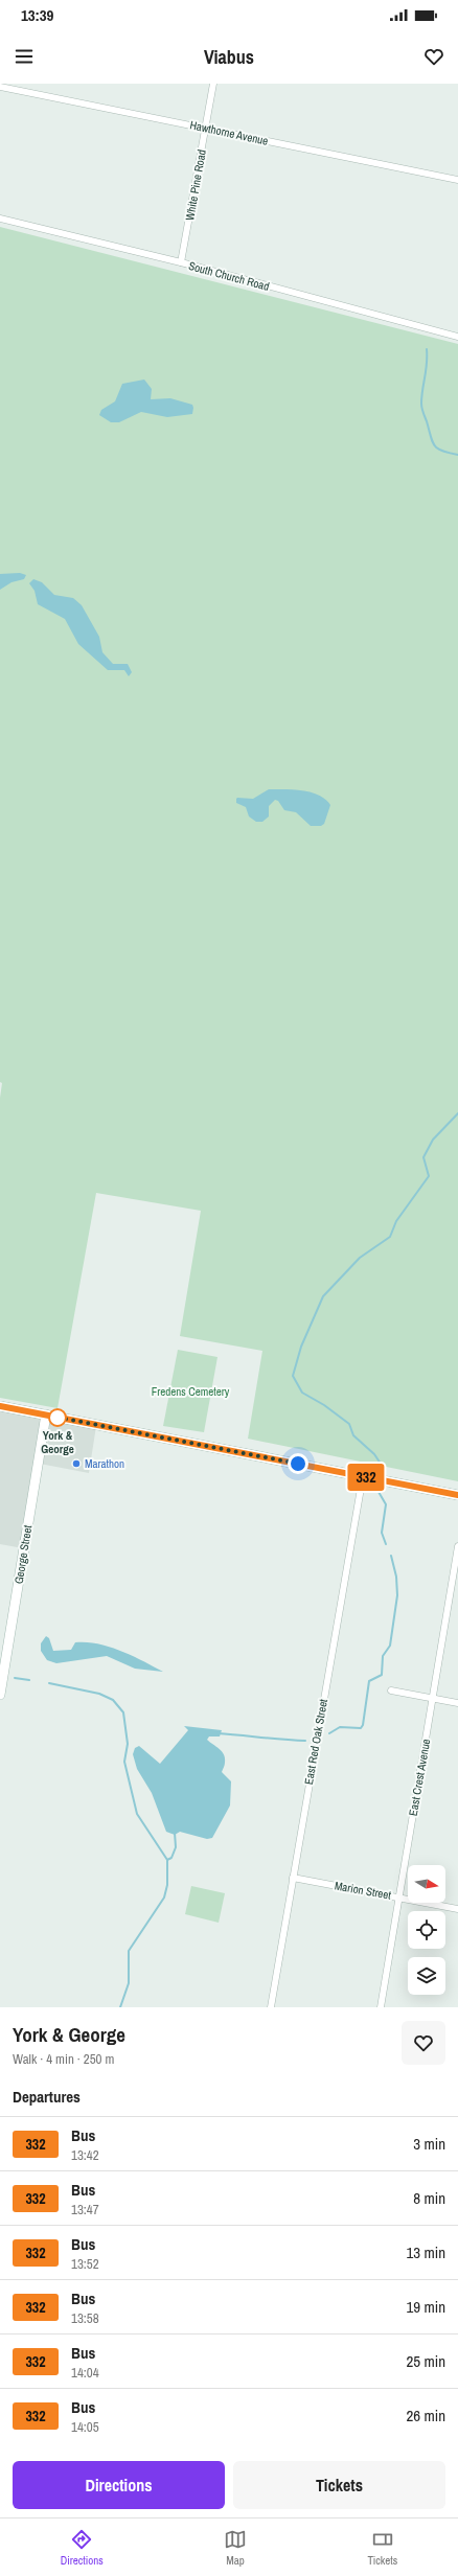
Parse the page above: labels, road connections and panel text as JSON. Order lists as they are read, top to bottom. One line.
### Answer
{"streets":{"main road":["George Street"],"street":["Hawthorne Avenue","White Pine Road","South Church Road","East Red Oak Street","East Crest Avenue","Marion Street"]},"crossings":[["Hawthorne Avenue","White Pine Road"],["White Pine Road","South Church Road"],["East Red Oak Street","Marion Street"],["East Crest Avenue","Marion Street"]],"parks":["Fredens Cemetery"],"places":["York & George","Marathon"],"lines":["bus line 332"],"north":"right","page":{"status":"13:39","header":"Viabus","on_map":"332","heading":[["York & George","Walk · 4 min · 250 m"],"Departures"],"list":[{"mark":"332","name":"Bus","note":"13:42","value":"3 min"},{"mark":"332","name":"Bus","note":"13:47","value":"8 min"},{"mark":"332","name":"Bus","note":"13:52","value":"13 min"},{"mark":"332","name":"Bus","note":"13:58","value":"19 min"},{"mark":"332","name":"Bus","note":"14:04","value":"25 min"},{"mark":"332","name":"Bus","note":"14:05","value":"26 min"}],"buttons":["Directions","Tickets"],"tabs":["Directions","Map","Tickets"]}}
